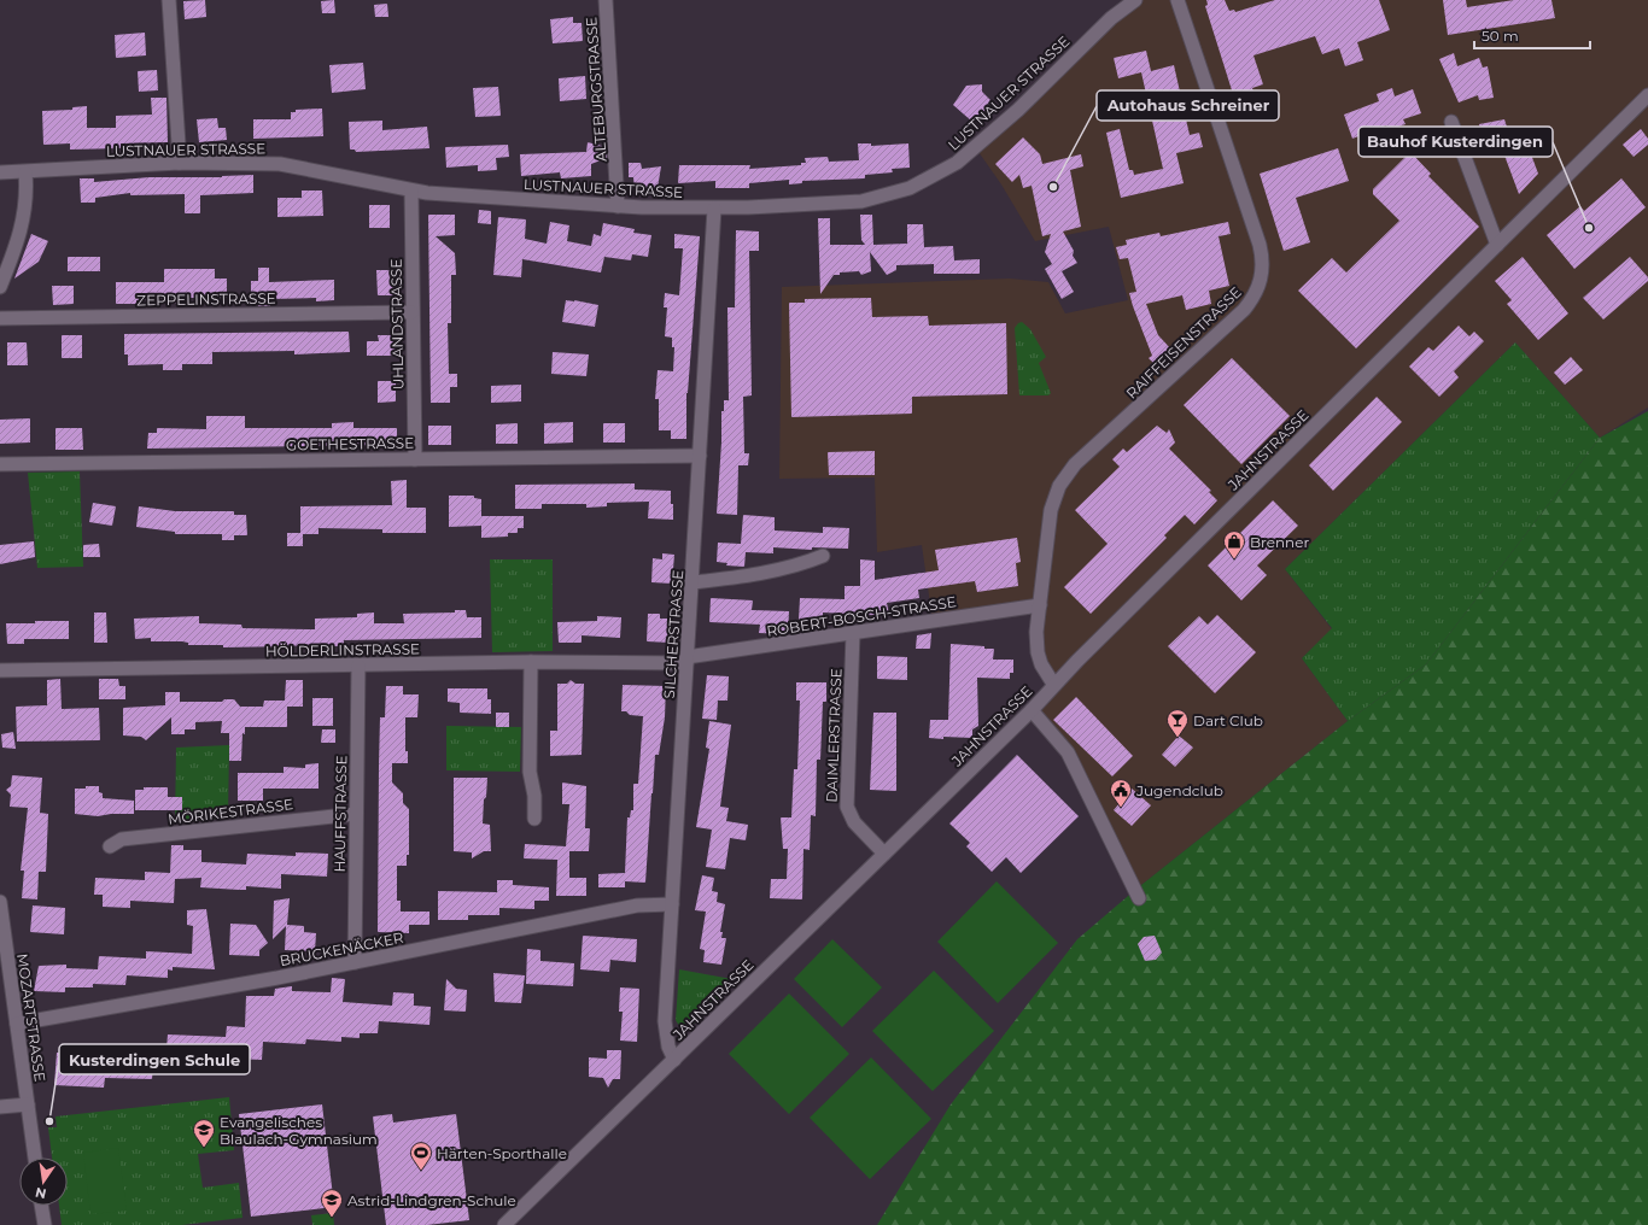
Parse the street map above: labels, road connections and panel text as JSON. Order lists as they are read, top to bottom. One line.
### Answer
{"streets":{"street":["ALTEBURGSTRASSE","LUSTNAUER STRASSE","ZEPPELINSTRASSE","UHLANDSTRASSE","RAIFFEISENSTRASSE","GOETHESTRASSE","JAHNSTRASSE","ROBERT-BOSCH-STRASSE","SILCHERSTRASSE","HÖLDERLINSTRASSE","DAIMLERSTRASSE","MÖRIKESTRASSE","HAUFFSTRASSE","BRUCKENÄCKER","MOZARTSTRASSE"]},"crossings":[["ALTEBURGSTRASSE","LUSTNAUER STRASSE"],["LUSTNAUER STRASSE","UHLANDSTRASSE"],["LUSTNAUER STRASSE","SILCHERSTRASSE"],["ZEPPELINSTRASSE","UHLANDSTRASSE"],["UHLANDSTRASSE","GOETHESTRASSE"],["RAIFFEISENSTRASSE","JAHNSTRASSE"],["RAIFFEISENSTRASSE","ROBERT-BOSCH-STRASSE"],["GOETHESTRASSE","SILCHERSTRASSE"],["JAHNSTRASSE","SILCHERSTRASSE"],["JAHNSTRASSE","DAIMLERSTRASSE"],["ROBERT-BOSCH-STRASSE","SILCHERSTRASSE"],["ROBERT-BOSCH-STRASSE","HÖLDERLINSTRASSE"],["ROBERT-BOSCH-STRASSE","DAIMLERSTRASSE"],["SILCHERSTRASSE","HÖLDERLINSTRASSE"],["SILCHERSTRASSE","BRUCKENÄCKER"],["HÖLDERLINSTRASSE","HAUFFSTRASSE"],["MÖRIKESTRASSE","HAUFFSTRASSE"],["HAUFFSTRASSE","BRUCKENÄCKER"],["BRUCKENÄCKER","MOZARTSTRASSE"]],"places":{"other":["Autohaus Schreiner","Bauhof Kusterdingen","Kusterdingen Schule"],"shop":["Brenner"],"bar":["Dart Club"],"public building":["Jugendclub"],"school or university":["Evangelisches Blaulach-Gymnasium","Astrid-Lindgren-Schule"],"sports":["Härten-Sporthalle"]},"scale_bar":"50 m","north":"bottom"}
